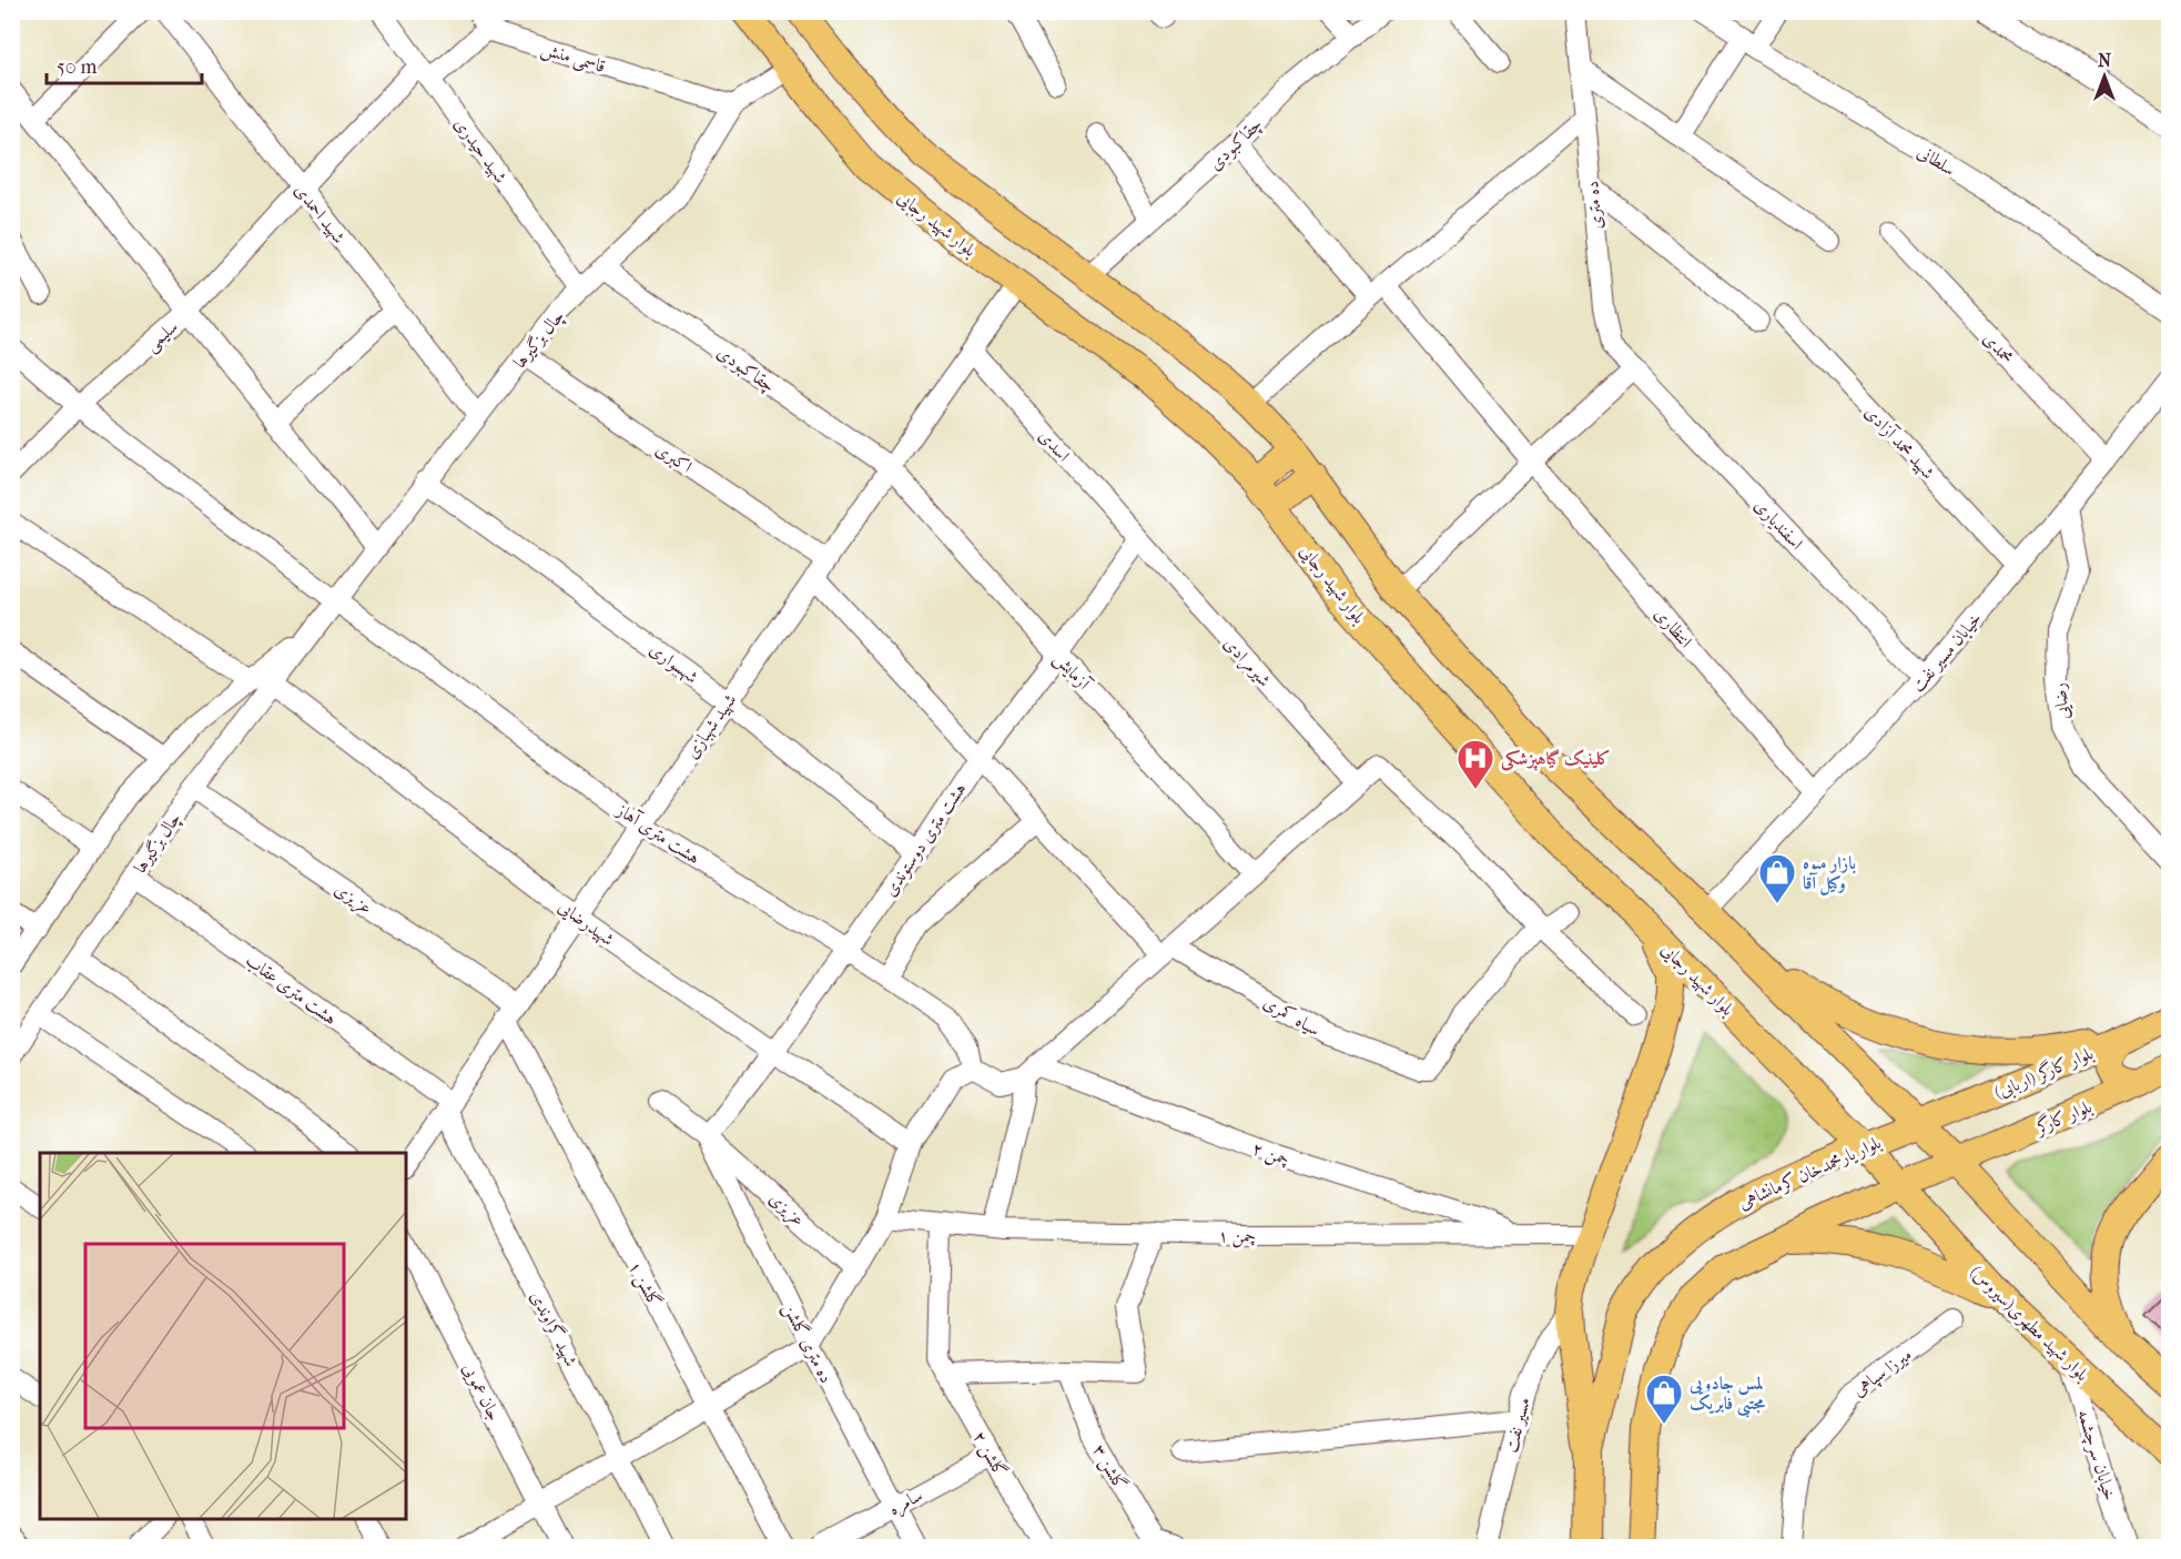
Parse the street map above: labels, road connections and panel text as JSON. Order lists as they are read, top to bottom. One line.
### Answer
{"streets":{"main road":["بلوار شهید رجایی","بلوار کارگر (اربابی)","بلوار کارگر","بلوار یارمحمدخان کرمانشاهی","بلوار شهید مطهری(سیروس)"],"street":["قاسمی منش","چقاکبودی","شهید حیدری","سلطانی","ده متری","شهید احمدی","سلیمی","چال بزگیرها","محمدی","شهید محمد آزادی","اسدی","اکبری","اسفندیاری","انتظاری","خیابان مسیر نفت","شیرمرادی","شهسواری","آزمایش","رضایی","شهید شهبازی","هشت متری آهاز","هشت متری دوستوندی","عزیزی","شهیدرضایی","هشت متری عقاب","سیاه کمری","چمن ۲","چمن ۱","گلشن ۱","شهید گراوندی","ده متری گلشن","میرزا سپاهی","جان عمویی","مسیر نفت","گلشن ۲","خیابان سرچشمه","گلشن ۳","سامره"]},"crossings":[["قاسمی منش","شهید حیدری"],["قاسمی منش","سلیمی"],["قاسمی منش","چال بزگیرها"],["چقاکبودی","چال بزگیرها"],["چقاکبودی","انتظاری"],["چقاکبودی","آزمایش"],["چقاکبودی","شهید شهبازی"],["شهید حیدری","سلیمی"],["شهید حیدری","چال بزگیرها"],["ده متری","اسفندیاری"],["شهید احمدی","سلیمی"],["شهید احمدی","چال بزگیرها"],["بلوار شهید رجایی","چال بزگیرها"],["بلوار شهید رجایی","شهید شهبازی"],["بلوار شهید رجایی","بلوار یارمحمدخان کرمانشاهی"],["بلوار شهید رجایی","بلوار شهید مطهری(سیروس)"],["سلیمی","هشت متری آهاز"],["چال بزگیرها","اکبری"],["چال بزگیرها","شهسواری"],["چال بزگیرها","هشت متری آهاز"],["چال بزگیرها","عزیزی"],["چال بزگیرها","شهیدرضایی"],["چال بزگیرها","هشت متری عقاب"],["محمدی","خیابان مسیر نفت"],["شهید محمد آزادی","خیابان مسیر نفت"],["اسدی","شیرمرادی"],["اسدی","شهید شهبازی"],["اسدی","هشت متری دوستوندی"],["اکبری","شهید شهبازی"],["اسفندیاری","خیابان مسیر نفت"],["انتظاری","خیابان مسیر نفت"],["خیابان مسیر نفت","رضایی"],["شیرمرادی","هشت متری دوستوندی"],["شهسواری","شهید شهبازی"],["شهسواری","هشت متری دوستوندی"],["آزمایش","شهید شهبازی"],["آزمایش","هشت متری دوستوندی"],["شهید شهبازی","هشت متری آهاز"],["شهید شهبازی","عزیزی"],["شهید شهبازی","شهیدرضایی"],["شهید شهبازی","هشت متری عقاب"],["شهید شهبازی","سیاه کمری"],["شهید شهبازی","گلشن ۱"],["شهید شهبازی","شهید گراوندی"],["هشت متری آهاز","هشت متری دوستوندی"],["هشت متری دوستوندی","عزیزی"],["هشت متری دوستوندی","شهیدرضایی"],["هشت متری دوستوندی","سیاه کمری"],["هشت متری دوستوندی","ده متری گلشن"],["عزیزی","گلشن ۱"],["عزیزی","ده متری گلشن"],["هشت متری عقاب","شهید گراوندی"],["بلوار کارگر (اربابی)","بلوار یارمحمدخان کرمانشاهی"],["چمن ۲","چمن ۱"],["بلوار شهید مطهری(سیروس)","خیابان سرچشمه"],["ده متری گلشن","سامره"],["گلشن ۲","سامره"]],"places":{"hospital":["کلینیک گیاهپزشکی"],"shop":["بازار میوه وکیل آقا","لمس جادویی مجتبی فابریک"]},"scale_bar":"50 m","north":"top"}
